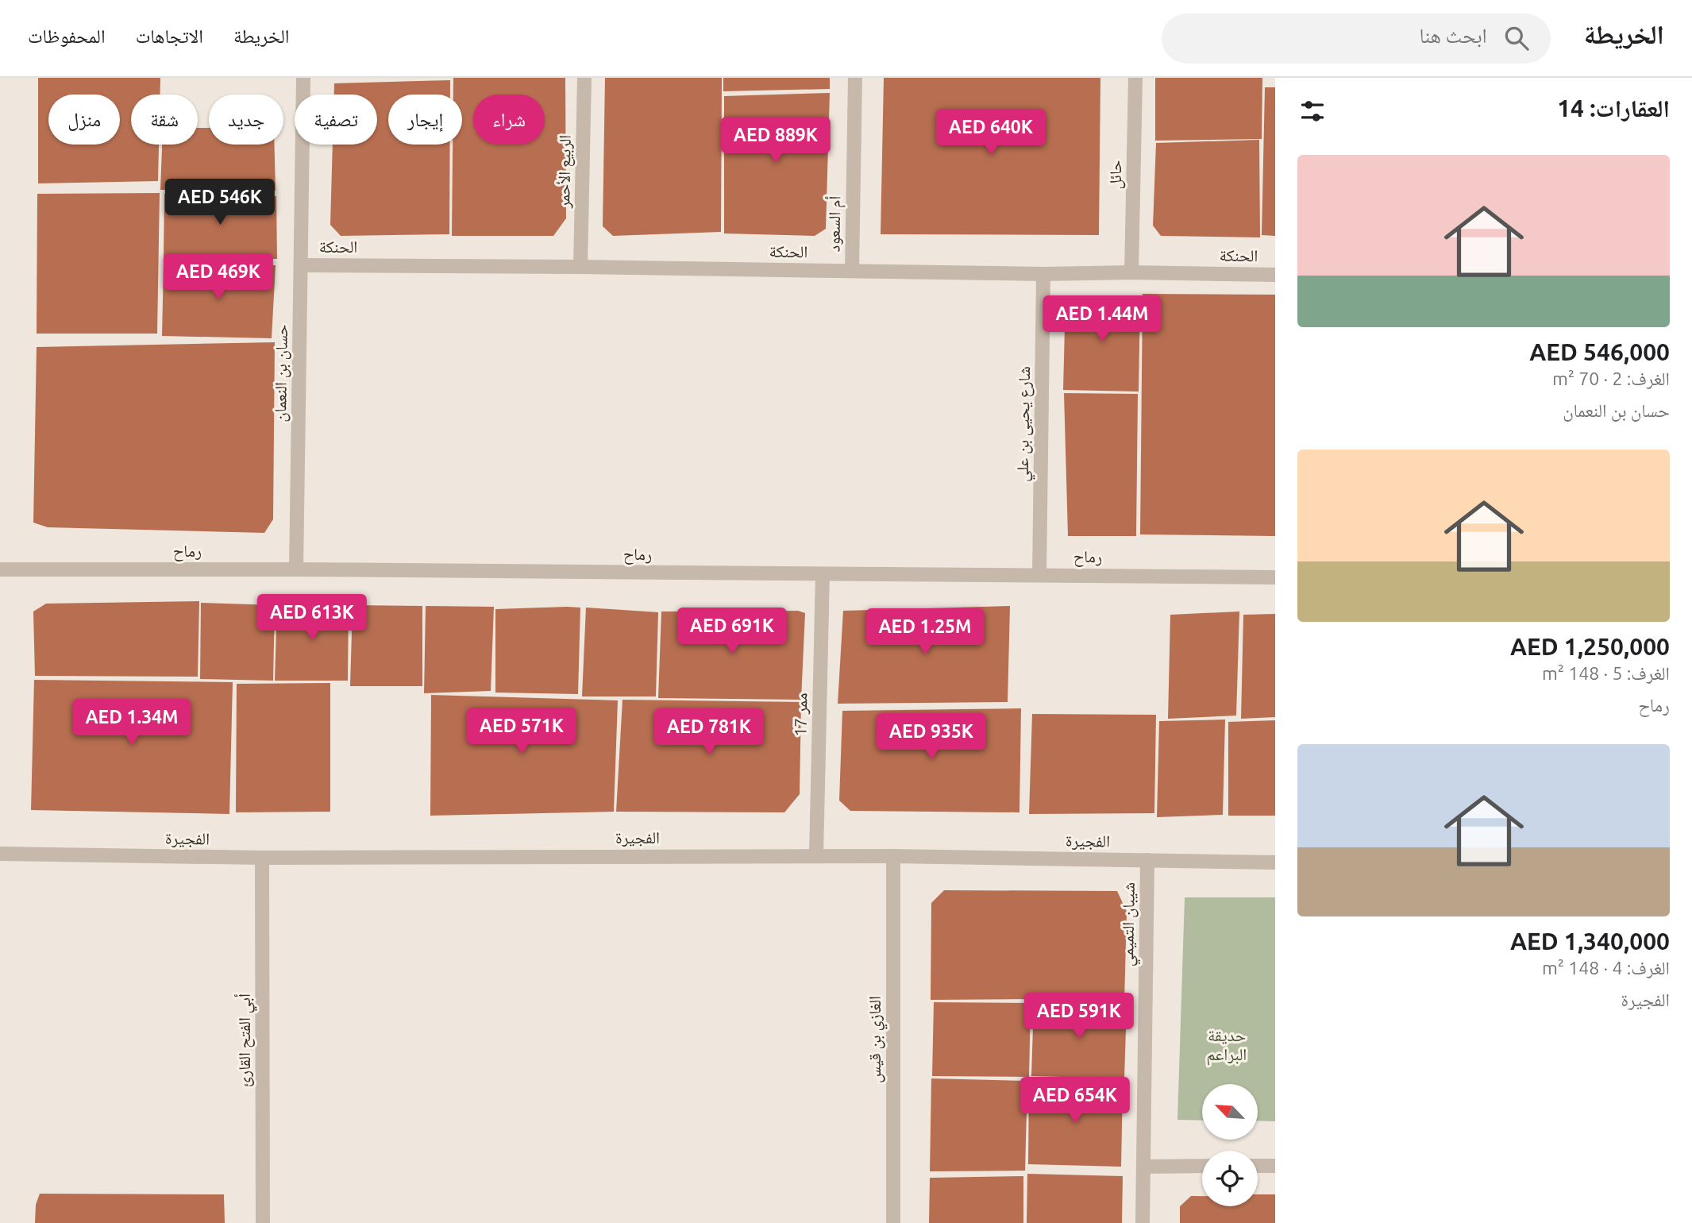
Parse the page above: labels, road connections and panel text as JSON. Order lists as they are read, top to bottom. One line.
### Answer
{"streets":{"street":["الربيع الأحمر","حائل","أم السعود","الحنكة","حسان بن النعمان","شارع يحيى بن علي","رماح","ممر 17","الفجيرة","شيبان التميمي","الغازي بن قيس","أبي الفتح القارئ"]},"crossings":[["الربيع الأحمر","الحنكة"],["حائل","الحنكة"],["أم السعود","الحنكة"],["الحنكة","حسان بن النعمان"],["الحنكة","شارع يحيى بن علي"],["حسان بن النعمان","رماح"],["شارع يحيى بن علي","رماح"],["رماح","ممر 17"],["ممر 17","الفجيرة"],["الفجيرة","شيبان التميمي"],["الفجيرة","الغازي بن قيس"],["الفجيرة","أبي الفتح القارئ"]],"parks":["حديقة البراعم"],"north":"top left","page":{"header":"الخريطة","search":"ابحث هنا","nav":["الخريطة","الاتجاهات","المحفوظات"],"heading":"العقارات: 14","chip":["شراء","إيجار","تصفية","جديد","شقة","منزل"],"price":["AED 640K","AED 889K","AED 546K","AED 469K","AED 1.44M","AED 613K","AED 691K","AED 1.25M","AED 1.34M","AED 571K","AED 781K","AED 935K","AED 591K","AED 654K"],"list":[{"name":"AED 546,000","note":"الغرف: 2 · 70 m² · حسان بن النعمان"},{"name":"AED 1,250,000","note":"الغرف: 5 · 148 m² · رماح"},{"name":"AED 1,340,000","note":"الغرف: 4 · 148 m² · الفجيرة"}]}}
